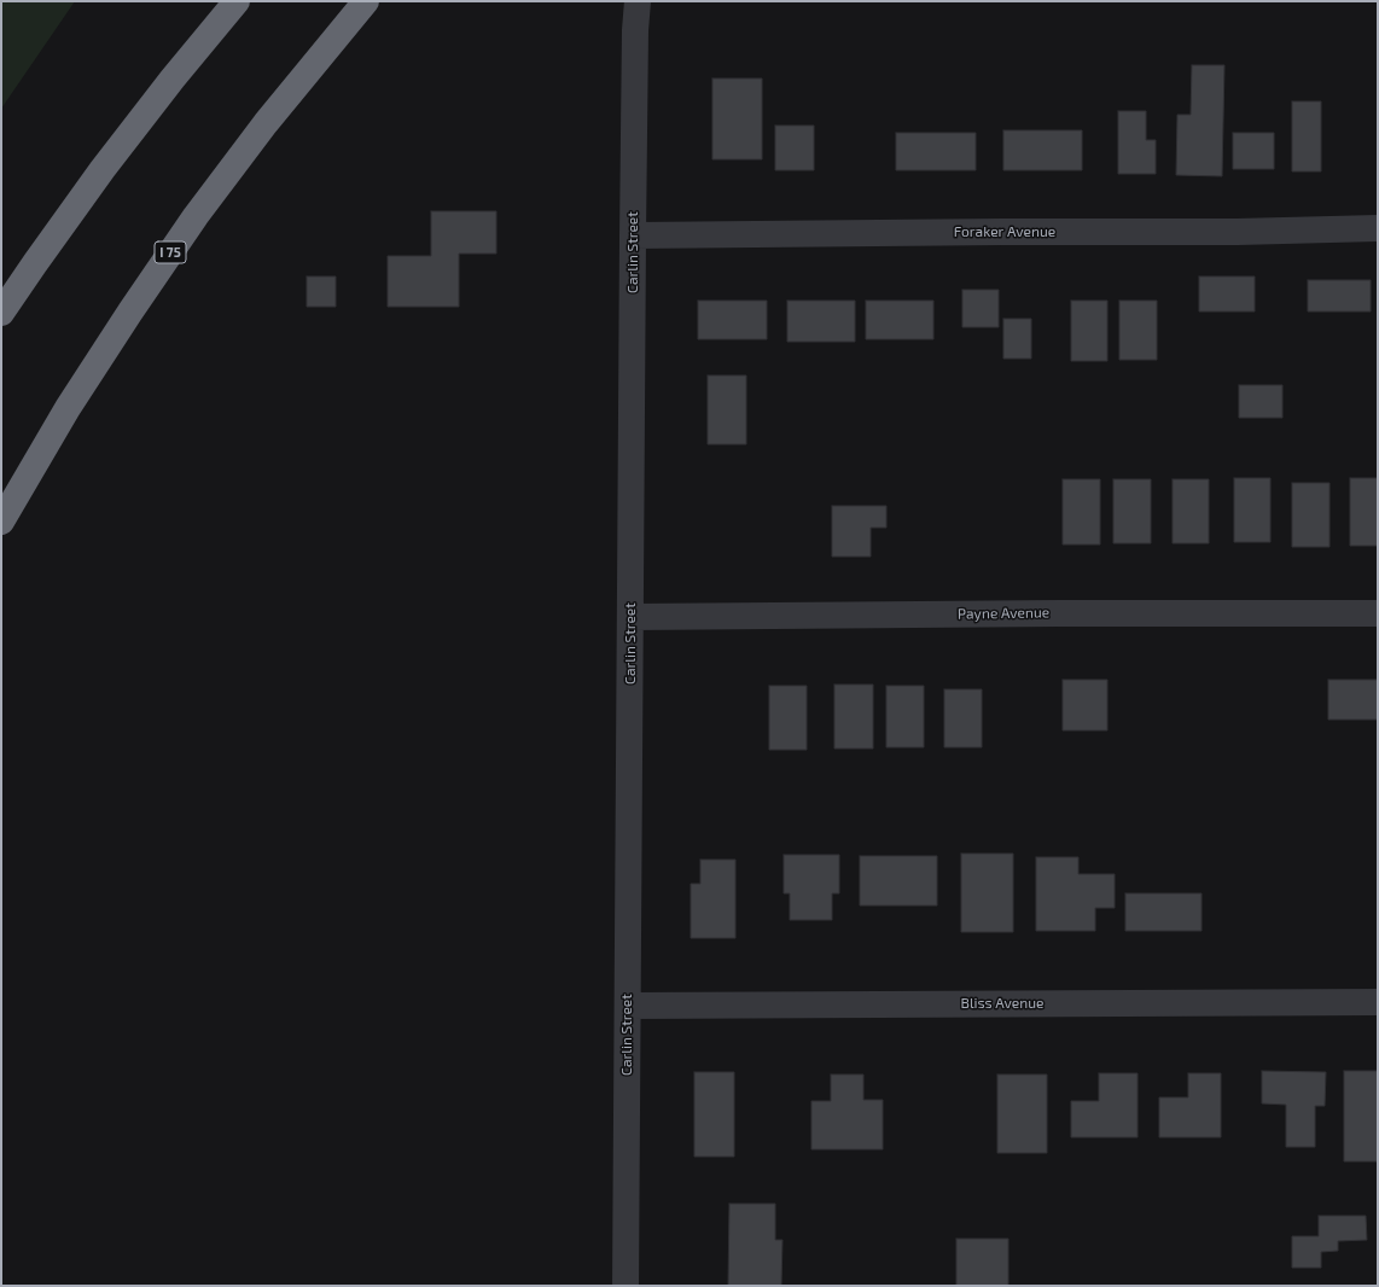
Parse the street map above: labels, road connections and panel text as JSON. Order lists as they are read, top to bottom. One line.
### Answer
{"streets":{"highway":["I 75"],"street":["Foraker Avenue","Carlin Street","Payne Avenue","Bliss Avenue"]},"crossings":[["Foraker Avenue","Carlin Street"],["Carlin Street","Payne Avenue"],["Carlin Street","Bliss Avenue"]]}
